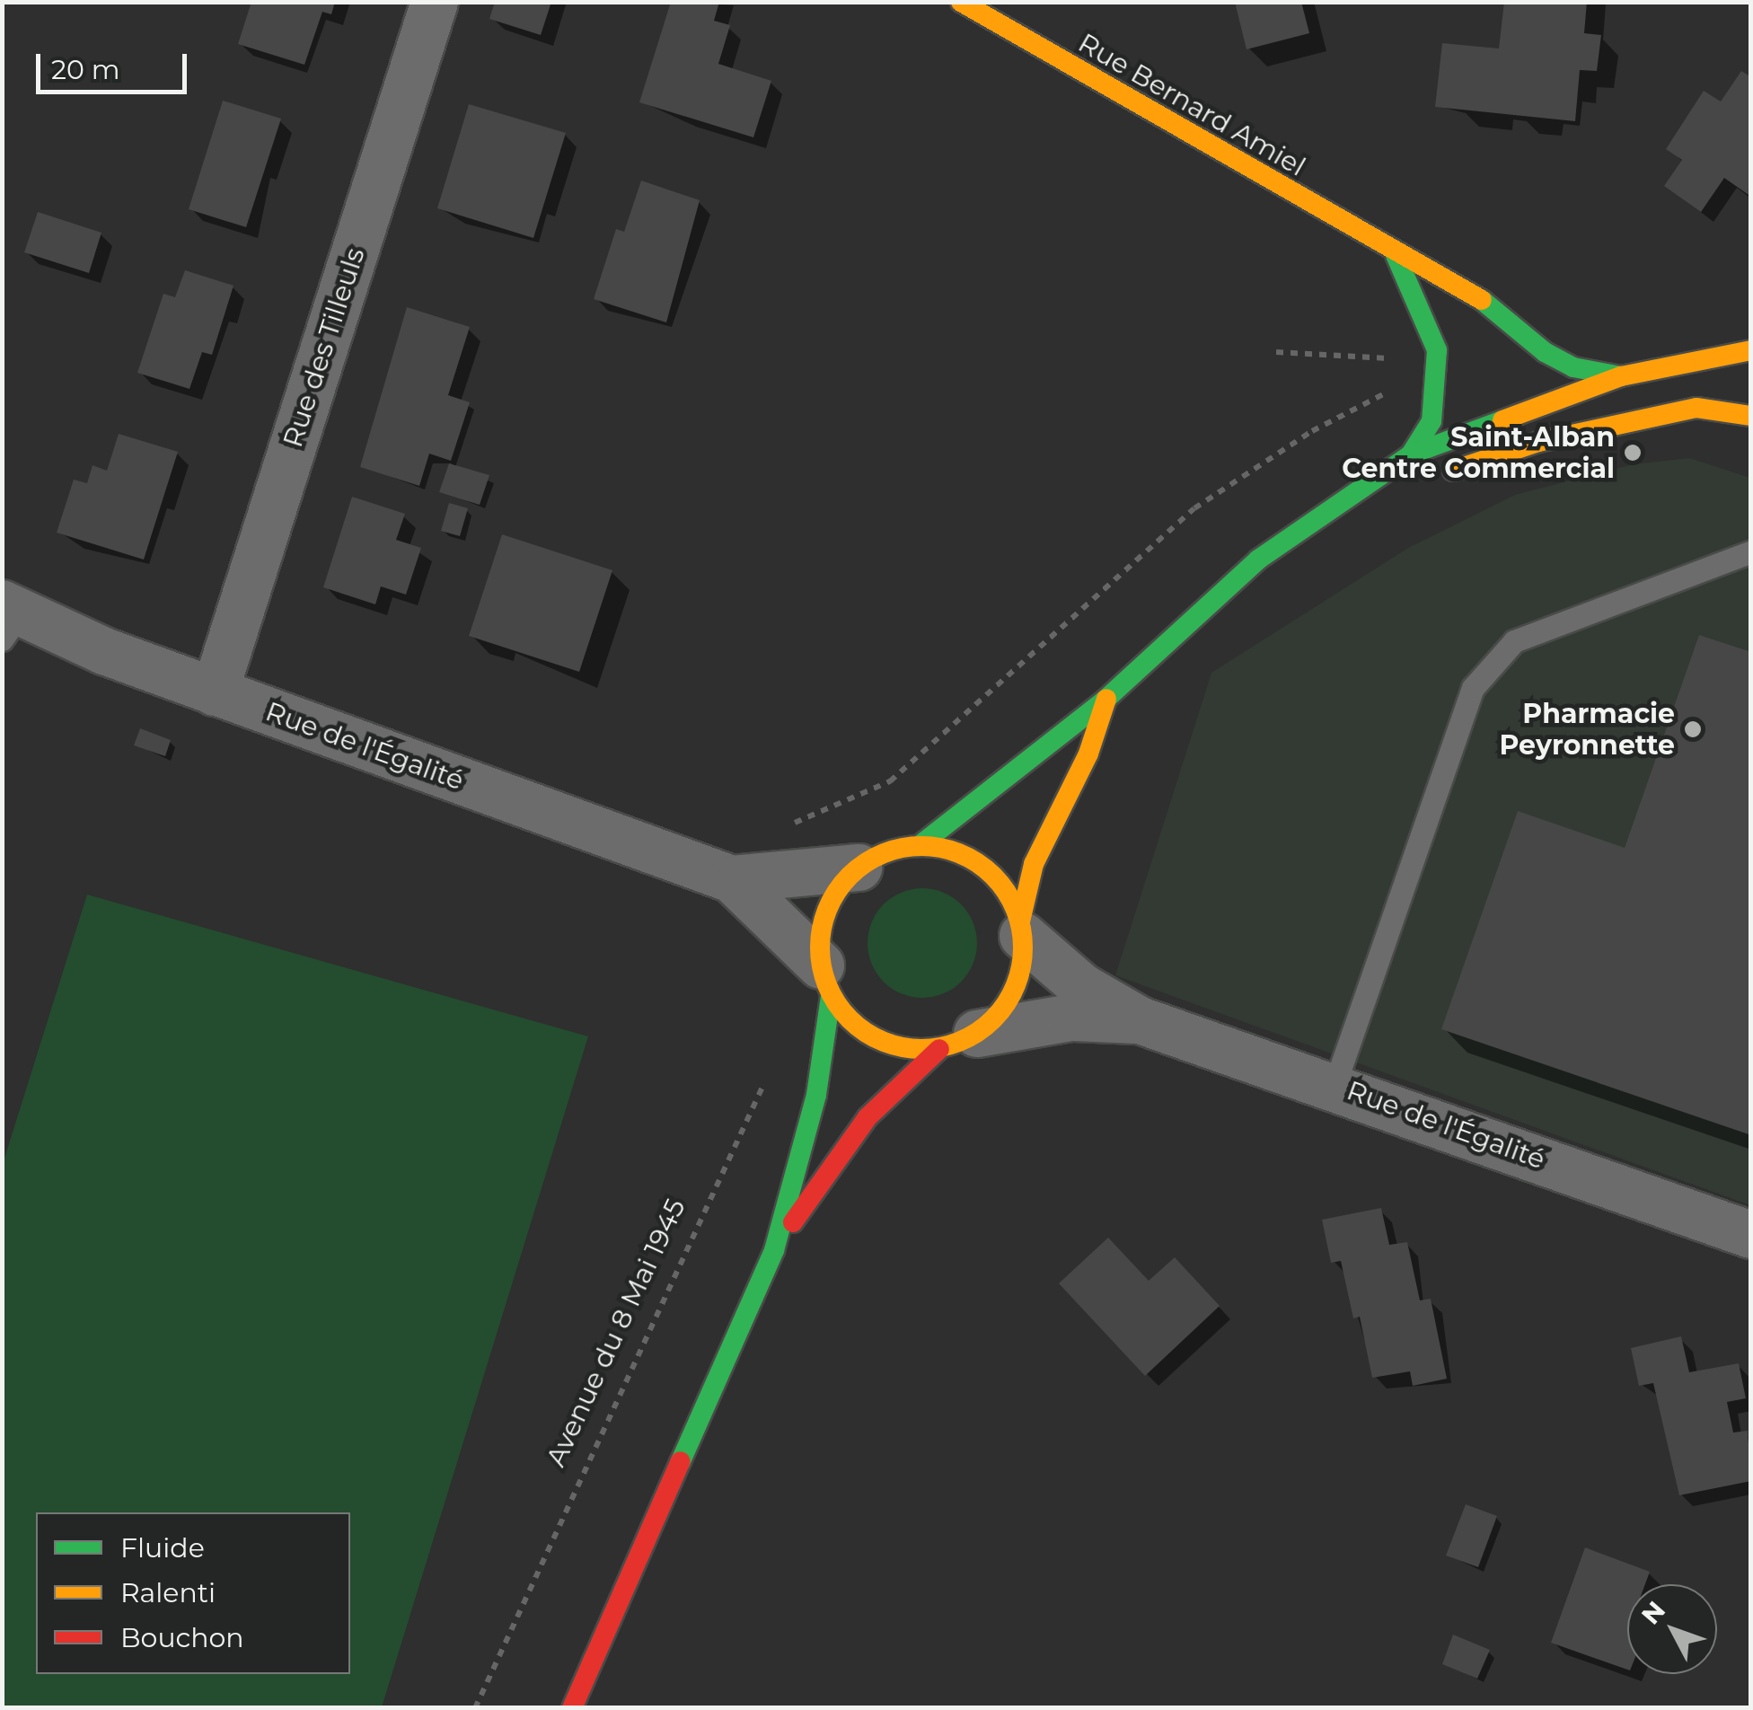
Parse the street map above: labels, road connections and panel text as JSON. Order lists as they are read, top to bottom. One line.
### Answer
{"streets":{"main road":["Rue Bernard Amiel"],"street":["Rue des Tilleuls","Rue de l'Égalité"],"path":["Avenue du 8 Mai 1945"]},"crossings":[["Rue des Tilleuls","Rue de l'Égalité"]],"places":["Saint-Alban Centre Commercial","Pharmacie Peyronnette"],"legend":["Fluide","Ralenti","Bouchon"],"scale_bar":"20 m","north":"top left"}
